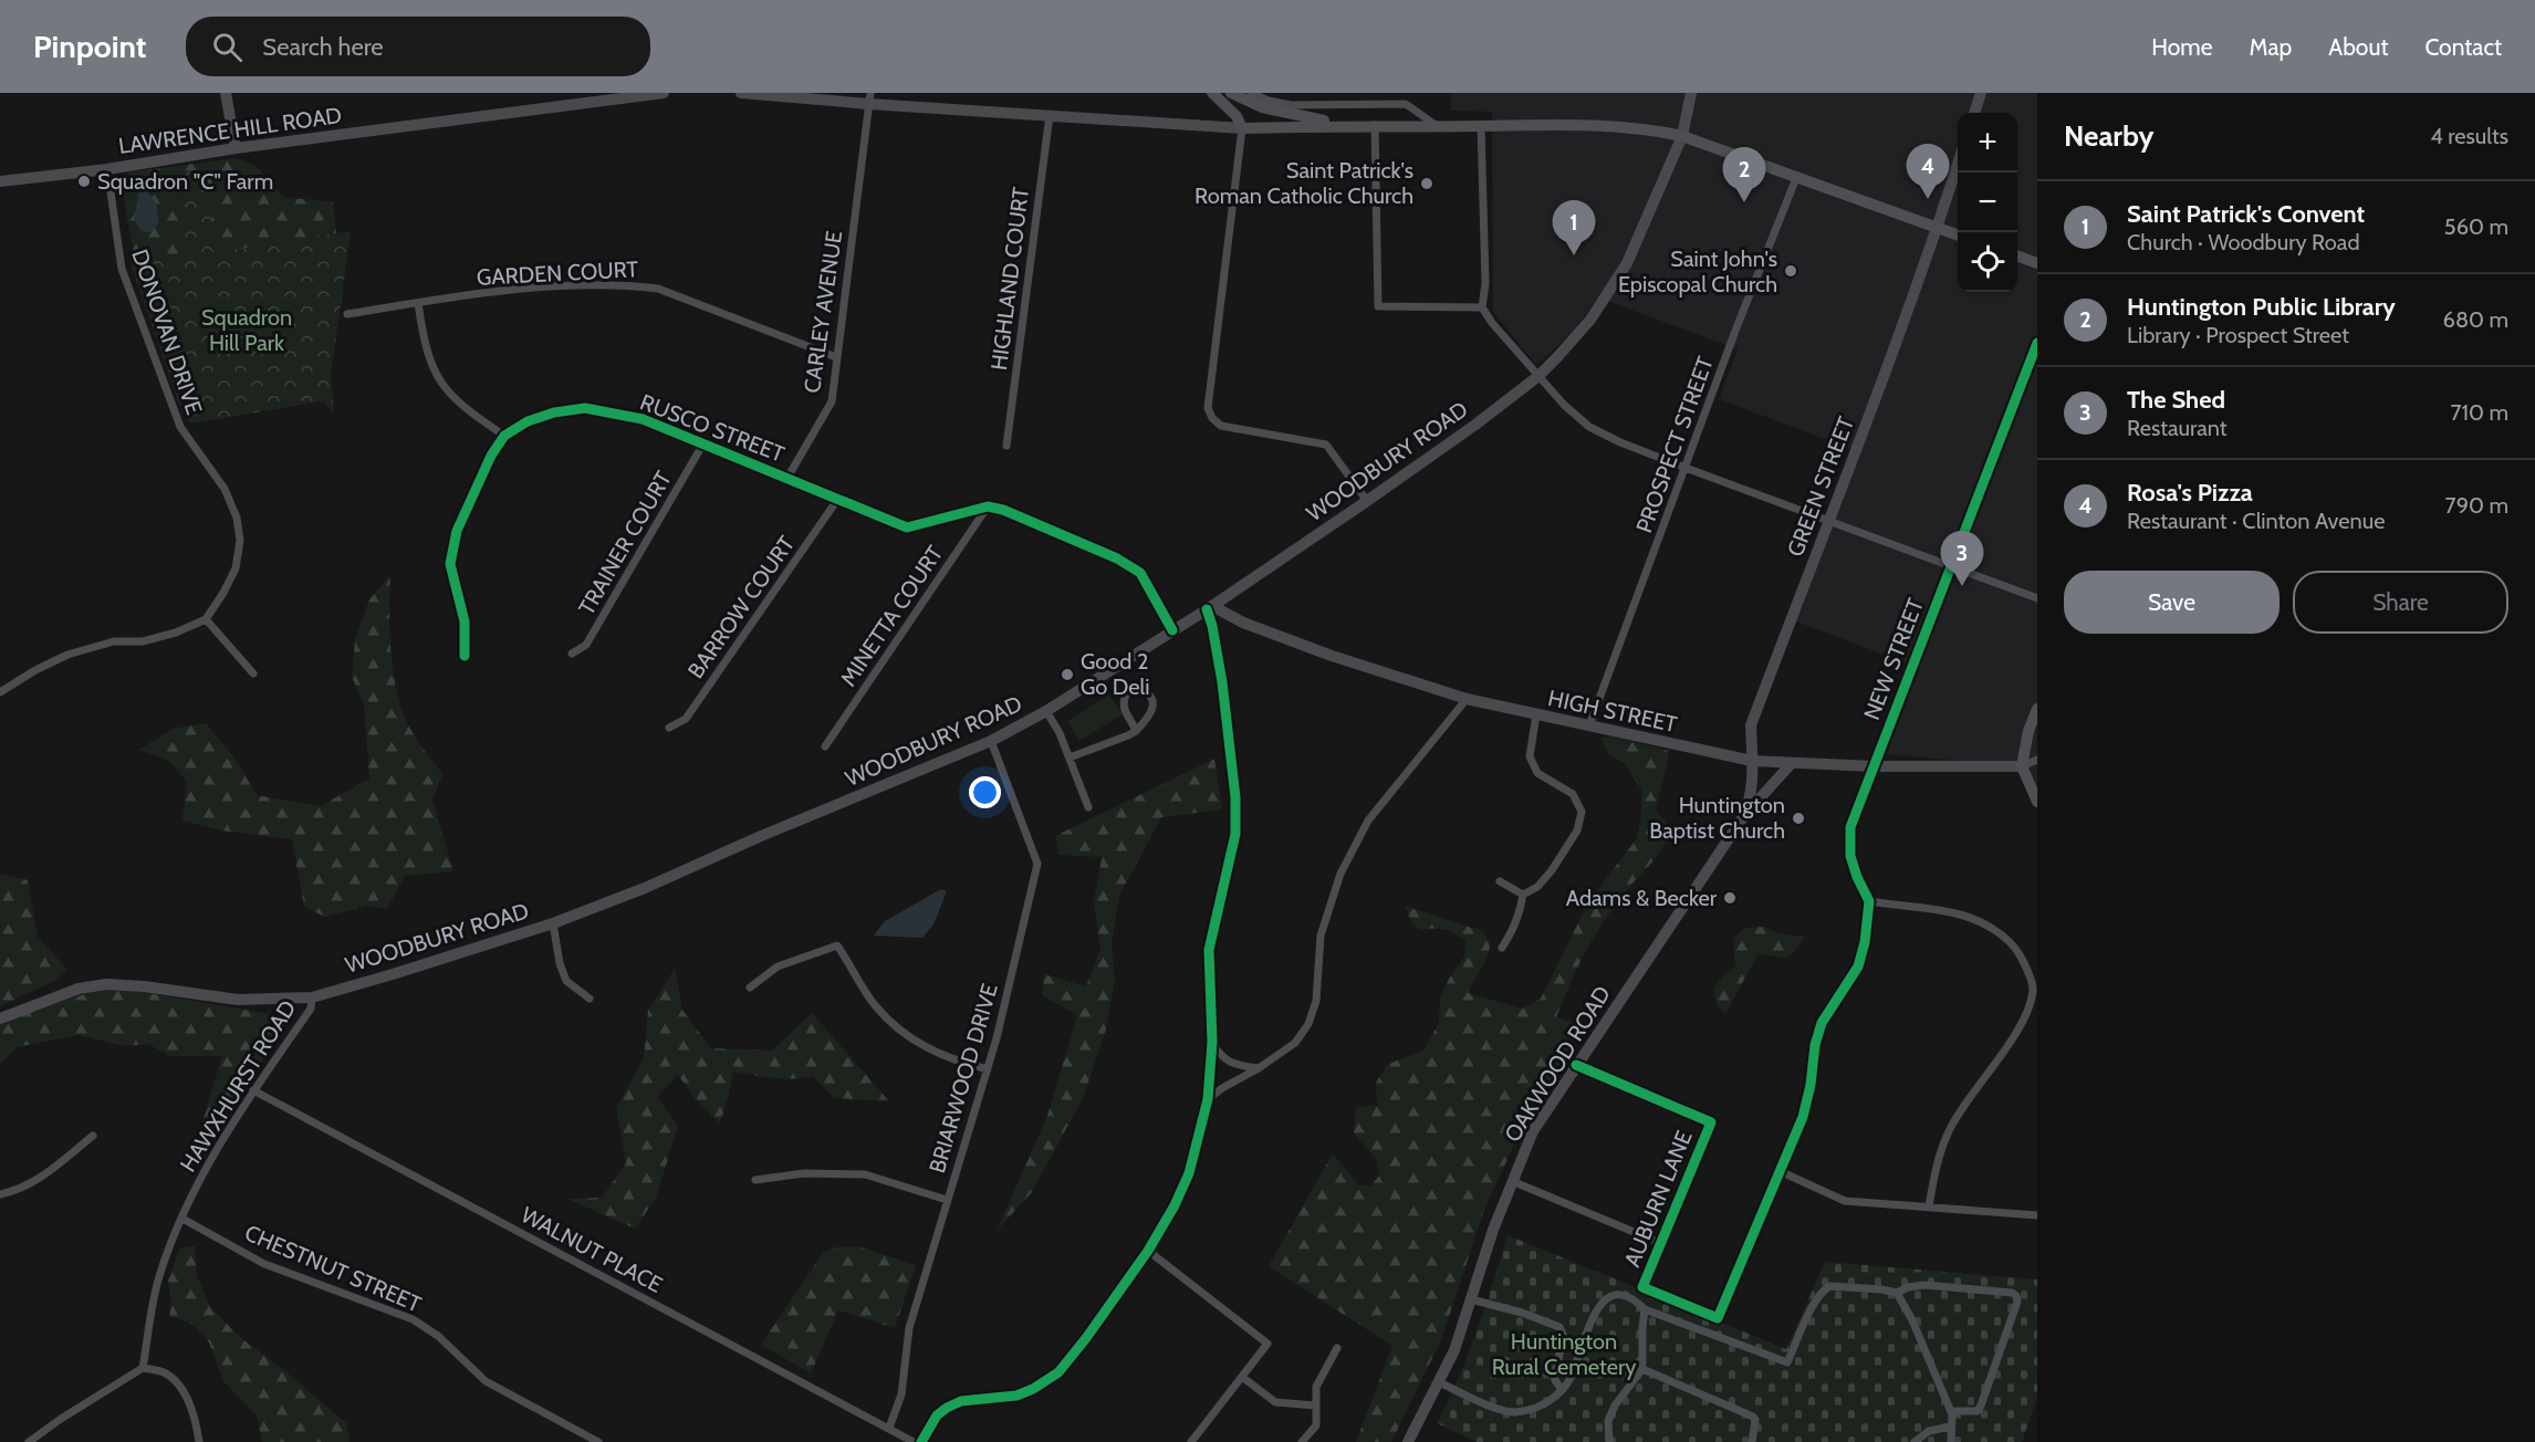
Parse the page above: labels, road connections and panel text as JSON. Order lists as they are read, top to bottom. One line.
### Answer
{"streets":{"main road":["LAWRENCE HILL ROAD","WOODBURY ROAD","GREEN STREET","NEW STREET","HIGH STREET","OAKWOOD ROAD"],"street":["GARDEN COURT","HIGHLAND COURT","CARLEY AVENUE","DONOVAN DRIVE","RUSCO STREET","PROSPECT STREET","TRAINER COURT","BARROW COURT","MINETTA COURT","BRIARWOOD DRIVE","HAWXHURST ROAD","AUBURN LANE","WALNUT PLACE","CHESTNUT STREET"]},"crossings":[["LAWRENCE HILL ROAD","DONOVAN DRIVE"],["GARDEN COURT","CARLEY AVENUE"],["CARLEY AVENUE","RUSCO STREET"],["RUSCO STREET","TRAINER COURT"],["PROSPECT STREET","HIGH STREET"],["WOODBURY ROAD","HIGH STREET"],["WOODBURY ROAD","BRIARWOOD DRIVE"],["WOODBURY ROAD","HAWXHURST ROAD"],["GREEN STREET","HIGH STREET"],["GREEN STREET","OAKWOOD ROAD"],["NEW STREET","HIGH STREET"],["HIGH STREET","OAKWOOD ROAD"],["OAKWOOD ROAD","AUBURN LANE"],["BRIARWOOD DRIVE","WALNUT PLACE"],["HAWXHURST ROAD","WALNUT PLACE"],["HAWXHURST ROAD","CHESTNUT STREET"]],"parks":["Squadron Hill Park","Huntington Rural Cemetery"],"places":["Squadron \"C\" Farm","Saint Patrick's Roman Catholic Church","Saint John's Episcopal Church","Good 2 Go Deli","Huntington Baptist Church","Adams & Becker"],"page":{"header":"Pinpoint","search":"Search here","nav":["Home","Map","About","Contact"],"heading":["Nearby","4 results"],"map_buttons":["+","−"],"pins":["4","2","1","3"],"list":[{"mark":"1","name":"Saint Patrick's Convent","note":"Church · Woodbury Road","value":"560 m"},{"mark":"2","name":"Huntington Public Library","note":"Library · Prospect Street","value":"680 m"},{"mark":"3","name":"The Shed","note":"Restaurant","value":"710 m"},{"mark":"4","name":"Rosa's Pizza","note":"Restaurant · Clinton Avenue","value":"790 m"}],"buttons":["Save","Share"]}}
